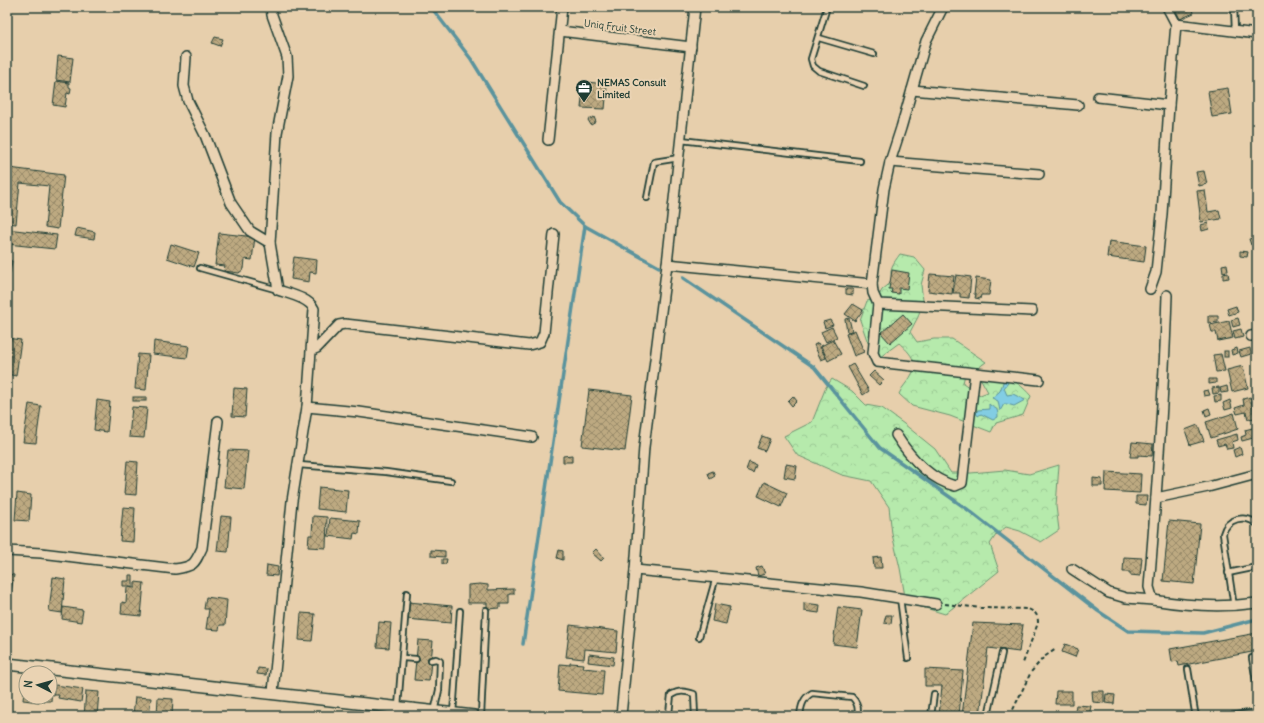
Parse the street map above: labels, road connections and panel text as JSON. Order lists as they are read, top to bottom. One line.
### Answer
{"streets":{"street":["Uniq Fruit Street"]},"places":{"office":["NEMAS Consult Limited"]},"north":"left"}
